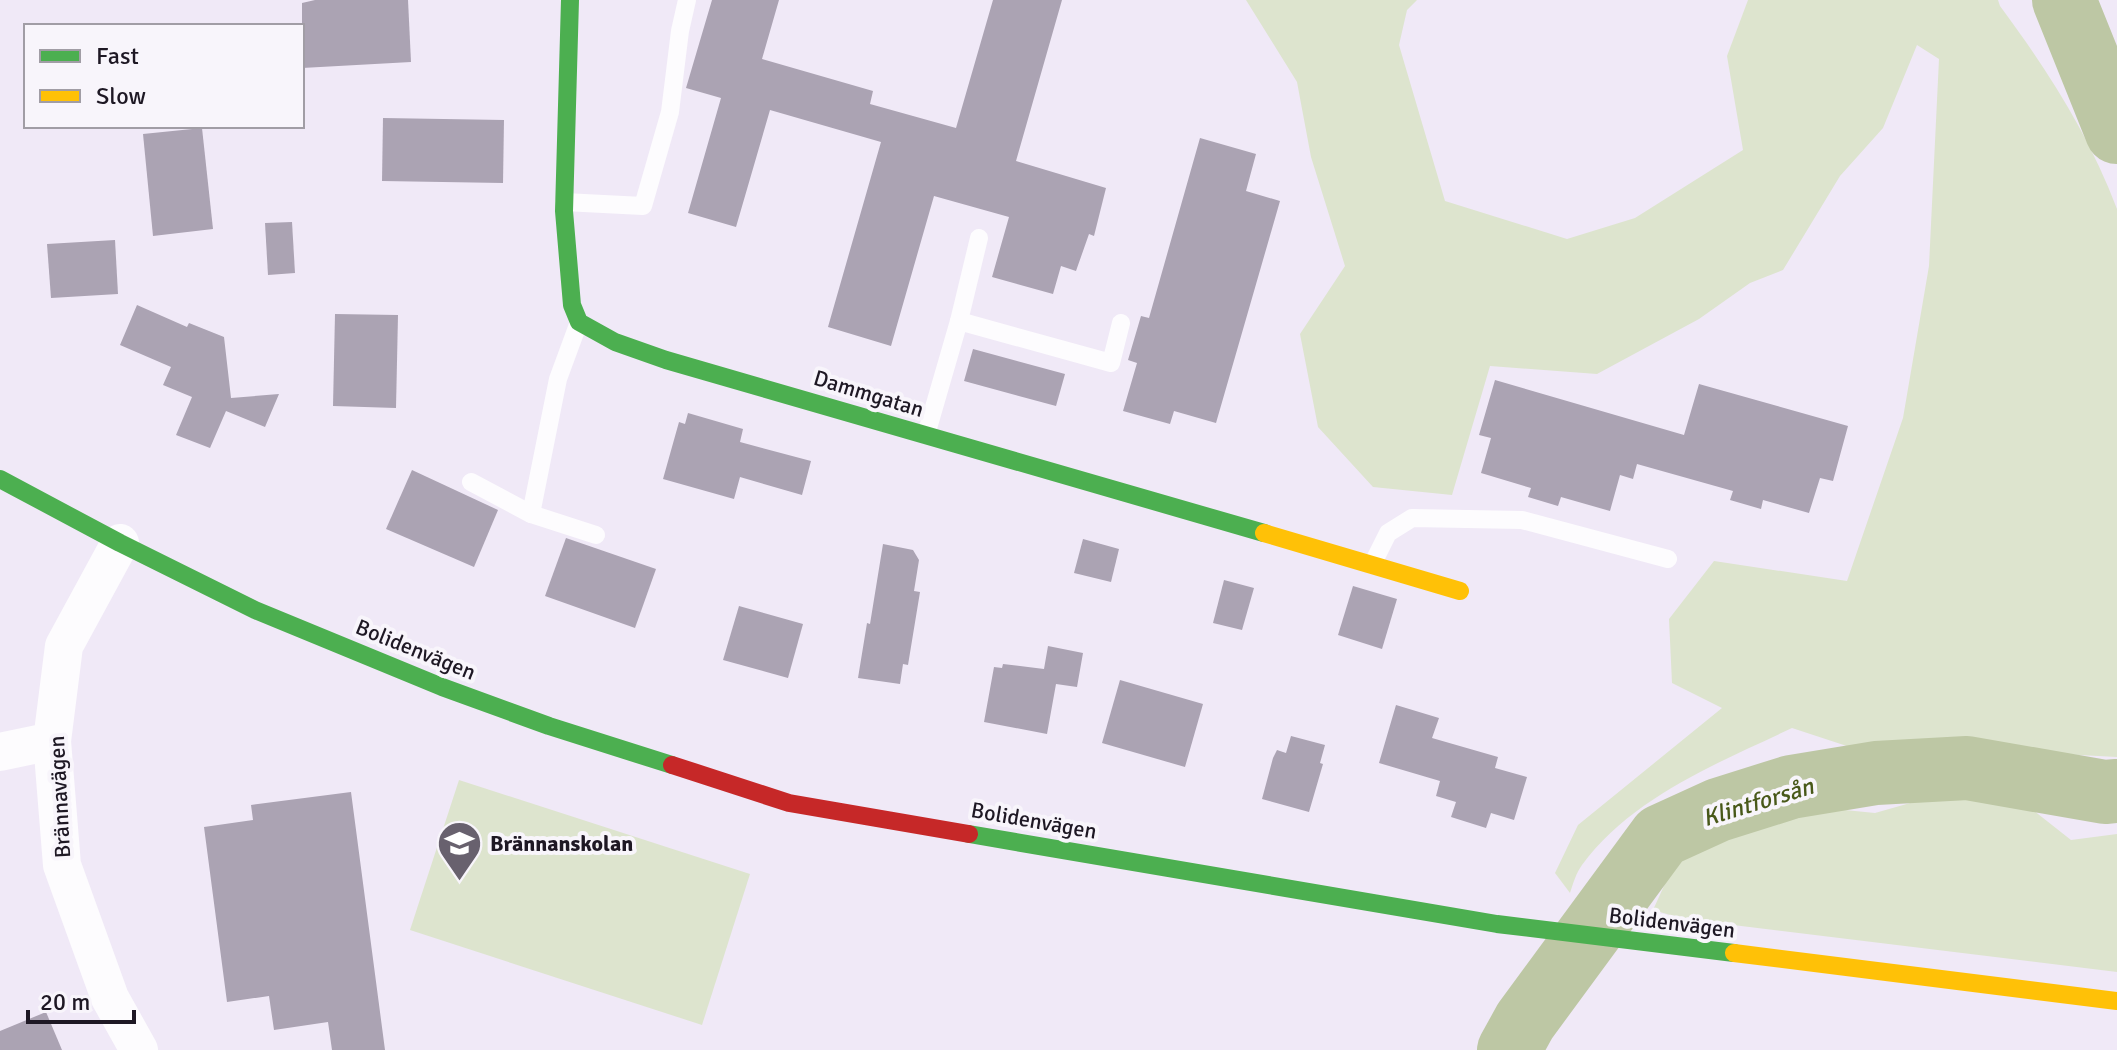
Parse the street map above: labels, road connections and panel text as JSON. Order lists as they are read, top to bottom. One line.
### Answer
{"streets":{"main road":["Dammgatan","Bolidenvägen"],"street":["Brännavägen"]},"crossings":[["Bolidenvägen","Brännavägen"]],"water":["Klintforsån"],"places":{"school or university":["Brännanskolan"]},"legend":["Fast","Slow"],"scale_bar":"20 m"}
